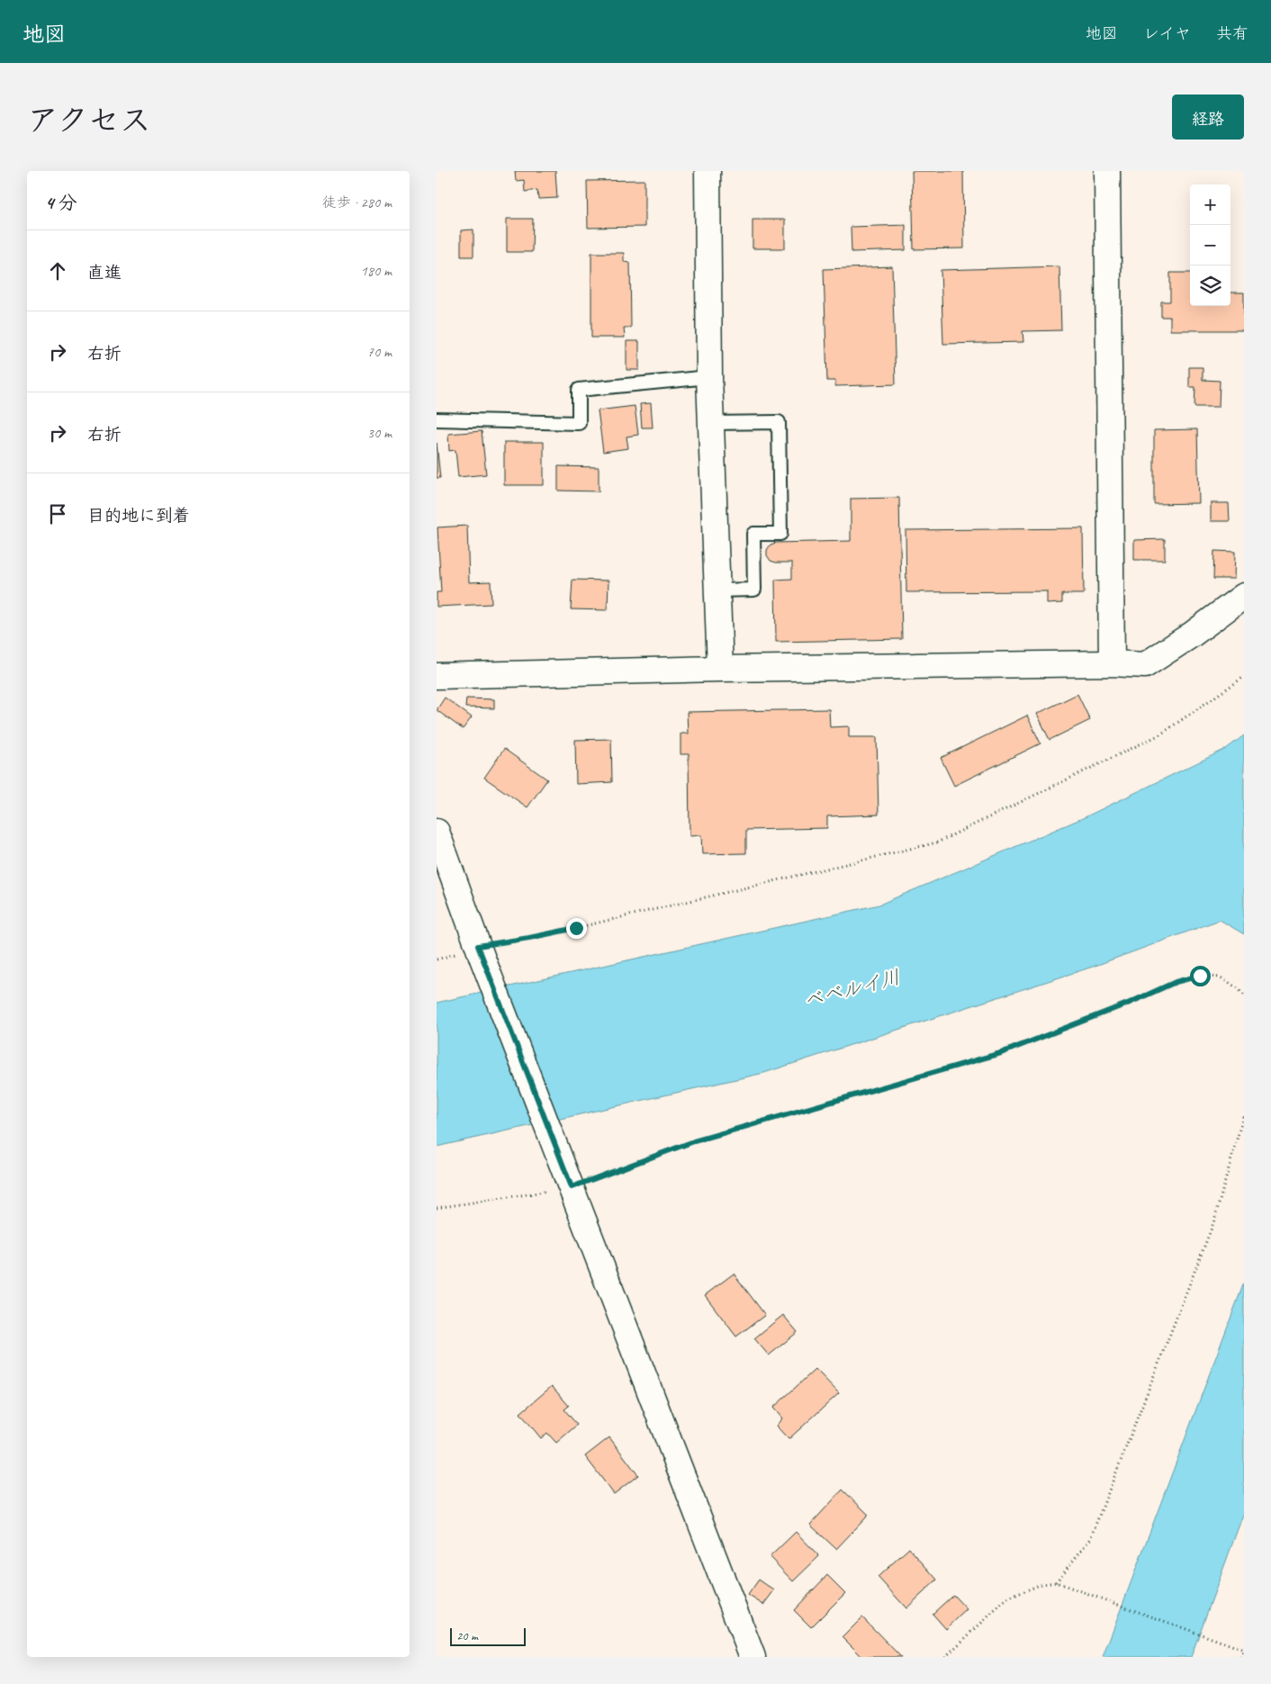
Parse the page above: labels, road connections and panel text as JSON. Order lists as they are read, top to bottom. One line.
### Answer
{"water":["ベベルイ川"],"scale_bar":"20 m","page":{"header":"地図","nav":["地図","レイヤ","共有"],"title":"アクセス","buttons":"経路","heading":["4 分","徒歩 · 280 m"],"map_buttons":["+","−"],"list":[["直進","180 m"],["右折","70 m"],["右折","30 m"],"目的地に到着"],"scale":"20 m"}}
